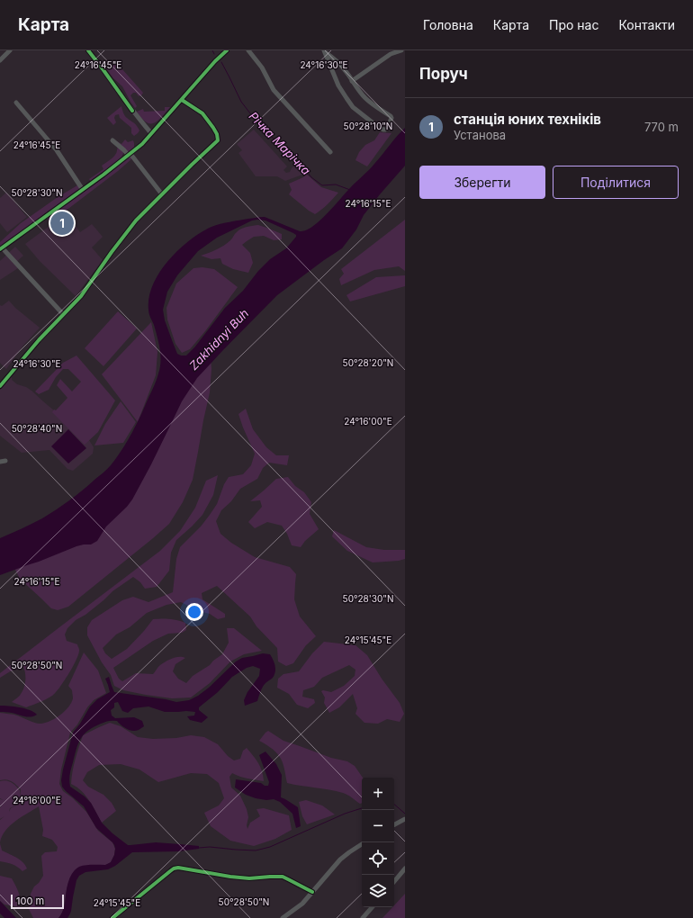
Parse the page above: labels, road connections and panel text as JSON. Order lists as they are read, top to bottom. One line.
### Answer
{"water":["Річка Марічка","Zakhidnyi Buh"],"scale_bar":"100 m","page":{"header":"Карта","nav":["Головна","Карта","Про нас","Контакти"],"heading":"Поруч","list":[{"mark":"1","name":"станція юних техніків","note":"Установа","value":"770 m"}],"buttons":["Зберегти","Поділитися"],"pins":"1","map_buttons":["+","−"],"scale":"100 m"},"coordinates":["24°16'45\"E","24°16'30\"E","50°28'10\"N","50°28'30\"N","24°16'15\"E","50°28'20\"N","24°16'00\"E","50°28'40\"N","24°15'45\"E","50°28'50\"N"]}
